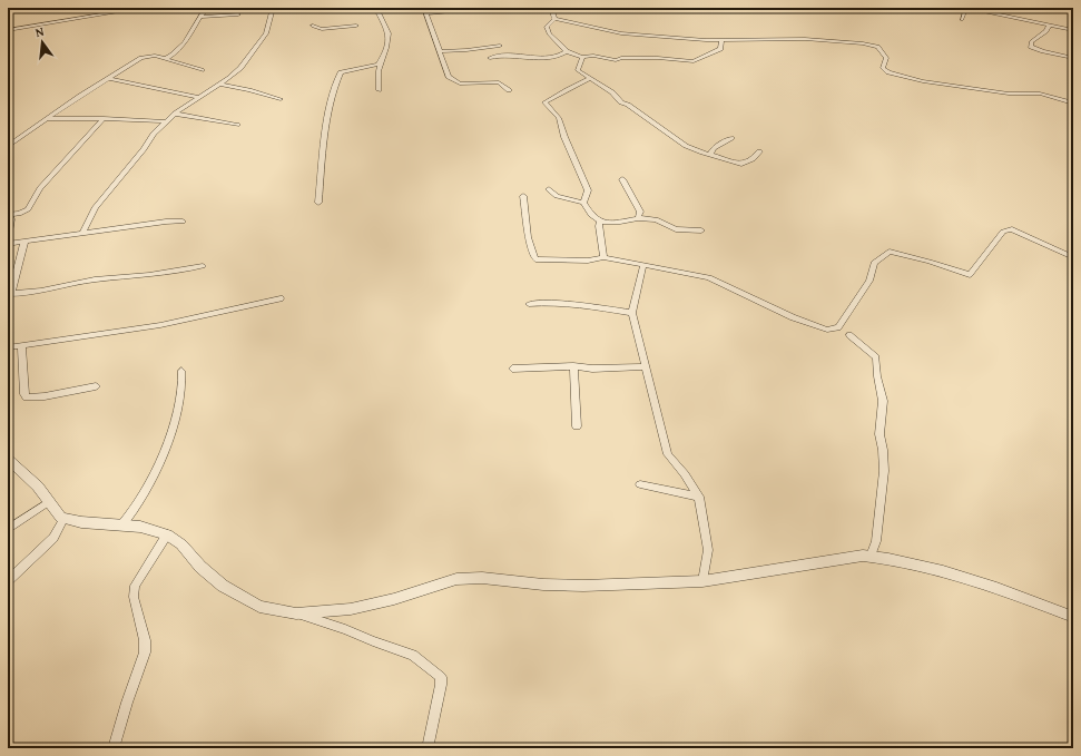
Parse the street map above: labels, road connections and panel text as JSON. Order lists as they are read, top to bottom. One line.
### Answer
{"north":"top"}
